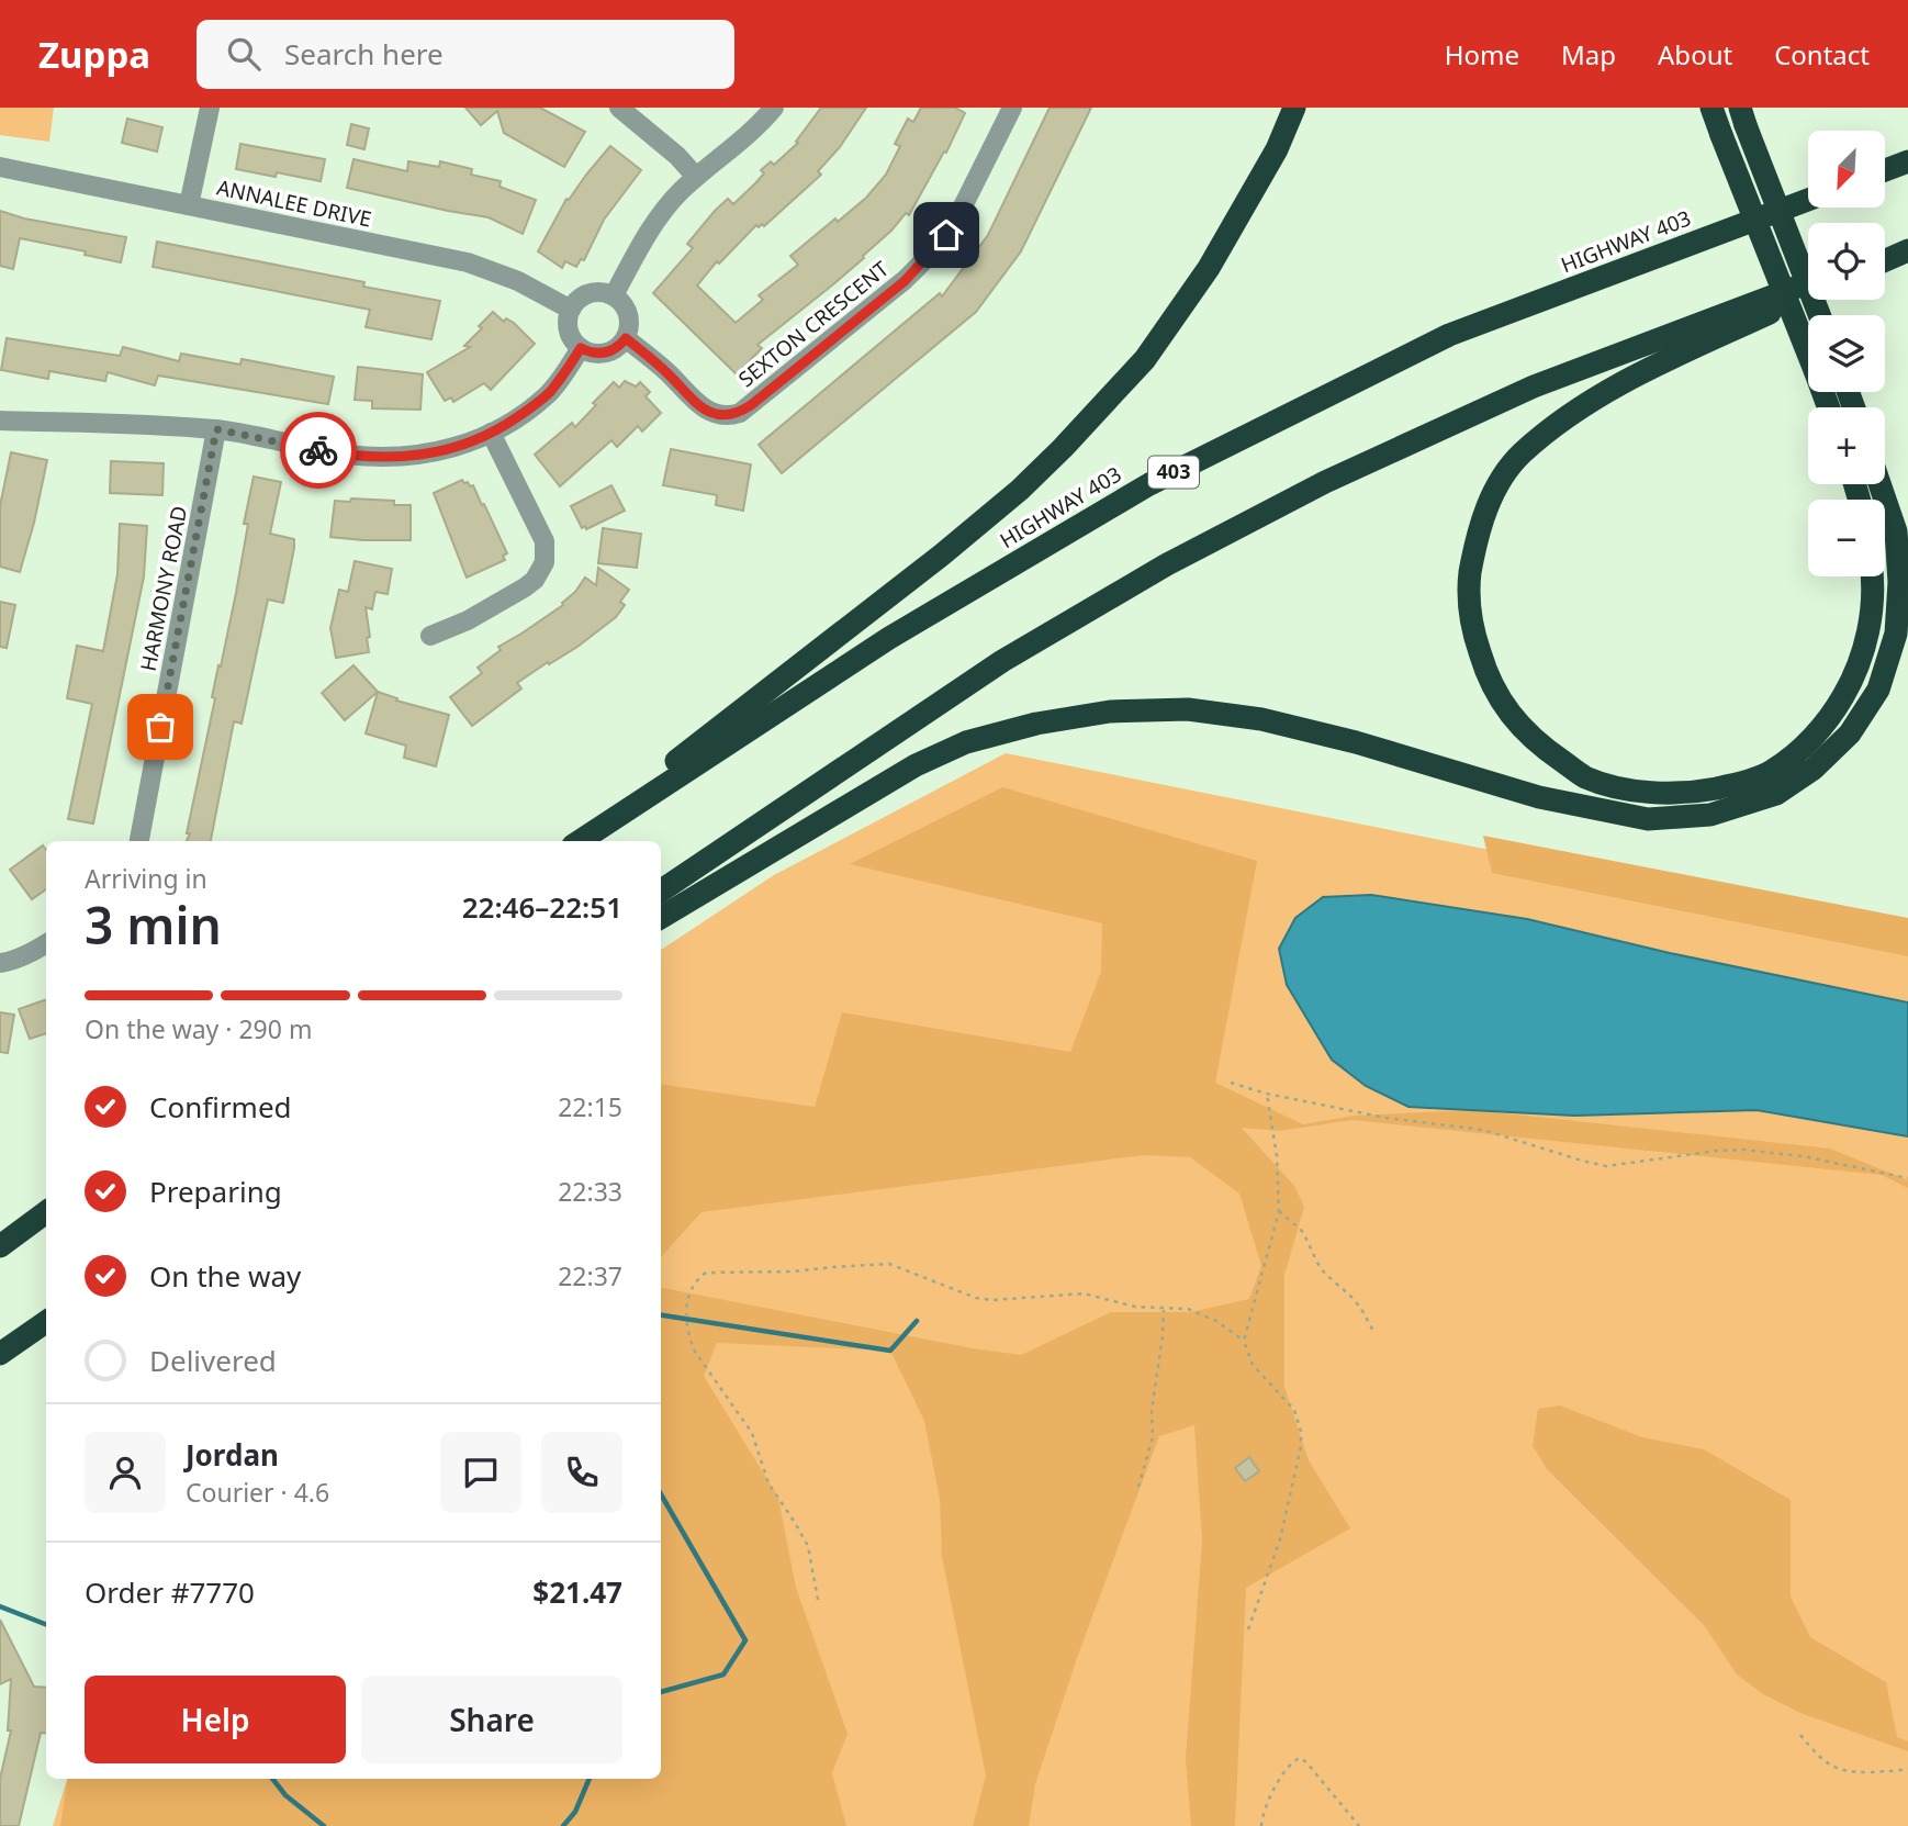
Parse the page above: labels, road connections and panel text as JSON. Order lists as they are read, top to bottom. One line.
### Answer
{"streets":{"highway":["HIGHWAY 403","403"],"street":["ANNALEE DRIVE","SEXTON CRESCENT","HARMONY ROAD"]},"crossings":[["ANNALEE DRIVE","SEXTON CRESCENT"]],"north":"bottom left","page":{"header":"Zuppa","search":"Search here","nav":["Home","Map","About","Contact"],"map_buttons":["+","−"],"heading":["3 min","Arriving in","22:46–22:51"],"panel":["Jordan","Courier · 4.6","Order #7770","$21.47"],"bar":"On the way · 290 m","list":[["Confirmed","22:15"],["Preparing","22:33"],["On the way","22:37"],"Delivered"],"buttons":["Help","Share"]}}
